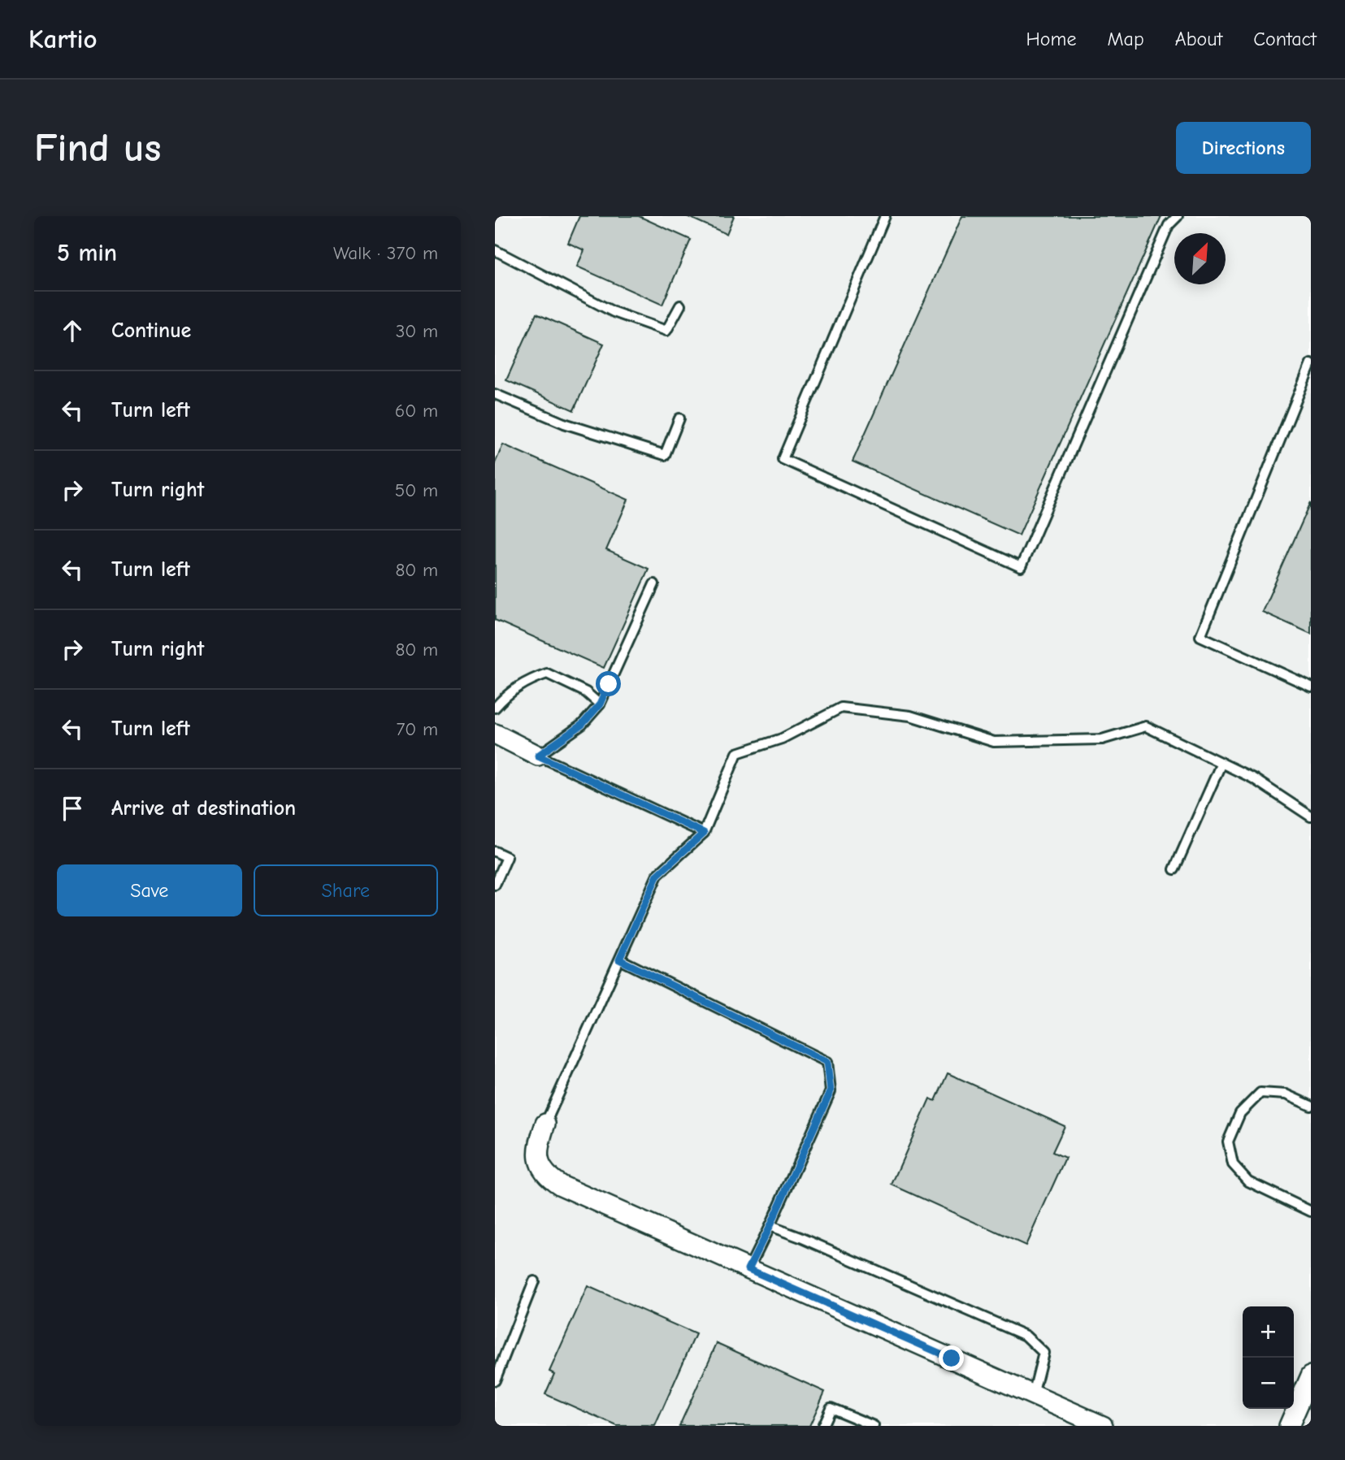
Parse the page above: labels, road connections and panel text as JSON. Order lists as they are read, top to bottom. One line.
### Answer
{"north":"top right","page":{"header":"Kartio","nav":["Home","Map","About","Contact"],"buttons":["Directions",["Save","Share"]],"title":"Find us","heading":["5 min","Walk · 370 m"],"list":[["Continue","30 m"],["Turn left","60 m"],["Turn right","50 m"],["Turn left","80 m"],["Turn right","80 m"],["Turn left","70 m"],"Arrive at destination"],"map_buttons":["+","−"]}}
